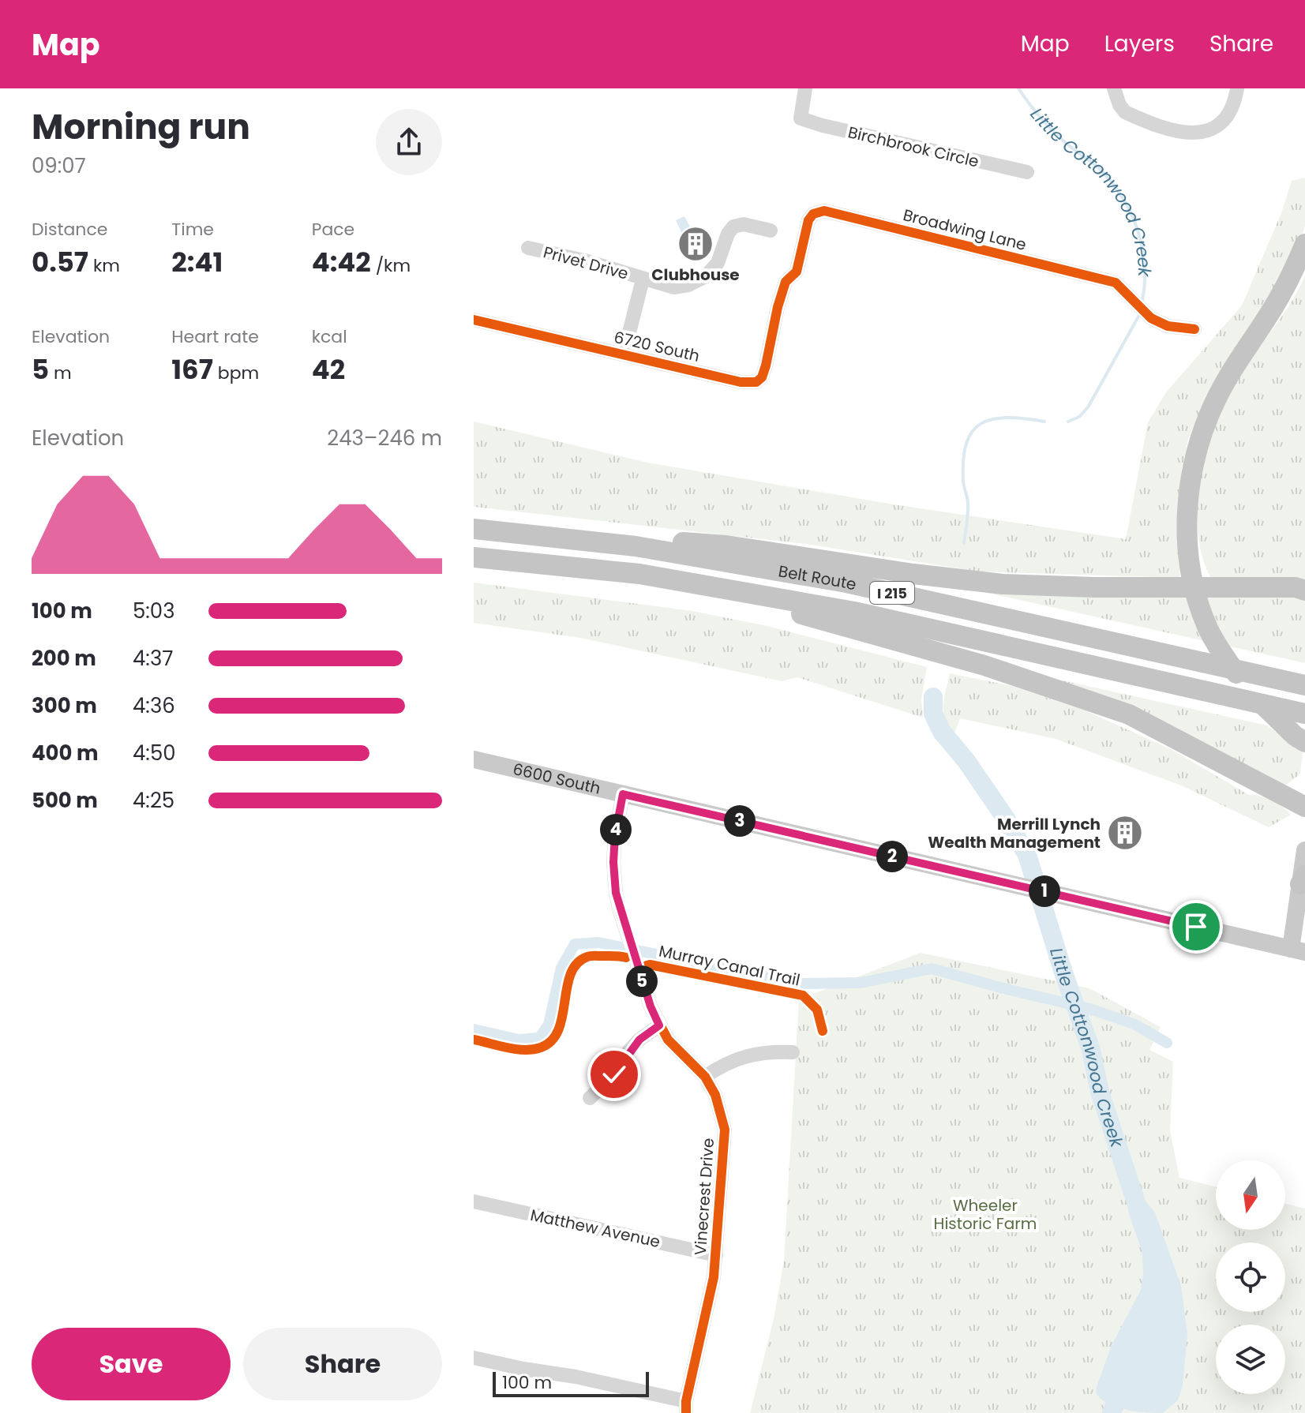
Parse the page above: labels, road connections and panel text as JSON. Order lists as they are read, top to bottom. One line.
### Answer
{"streets":{"highway":["Belt Route","I 215"],"main road":["6600 South"],"street":["Birchbrook Circle","Broadwing Lane","Privet Drive","6720 South","Vinecrest Drive","Matthew Avenue"],"cycle path":["Murray Canal Trail"]},"crossings":[["Broadwing Lane","6720 South"],["Privet Drive","6720 South"],["6600 South","Vinecrest Drive"],["Vinecrest Drive","Matthew Avenue"]],"water":["Little Cottonwood Creek"],"parks":["Wheeler Historic Farm"],"places":{"building":["Clubhouse","Merrill Lynch Wealth Management"]},"scale_bar":"100 m","north":"bottom","page":{"header":"Map","nav":["Map","Layers","Share"],"heading":["Morning run","09:07"],"stats":[["Distance","0.57 km"],["Time","2:41"],["Pace","4:42 /km"],["Elevation","5 m"],["Heart rate","167 bpm"],["kcal","42"]],"chart":["Elevation","243–246 m"],"list":[{"name":"100 m","note":"5:03"},{"name":"200 m","note":"4:37"},{"name":"300 m","note":"4:36"},{"name":"400 m","note":"4:50"},{"name":"500 m","note":"4:25"}],"pins":["3","4","2","1","5"],"buttons":["Save","Share"],"scale":"100 m"}}
